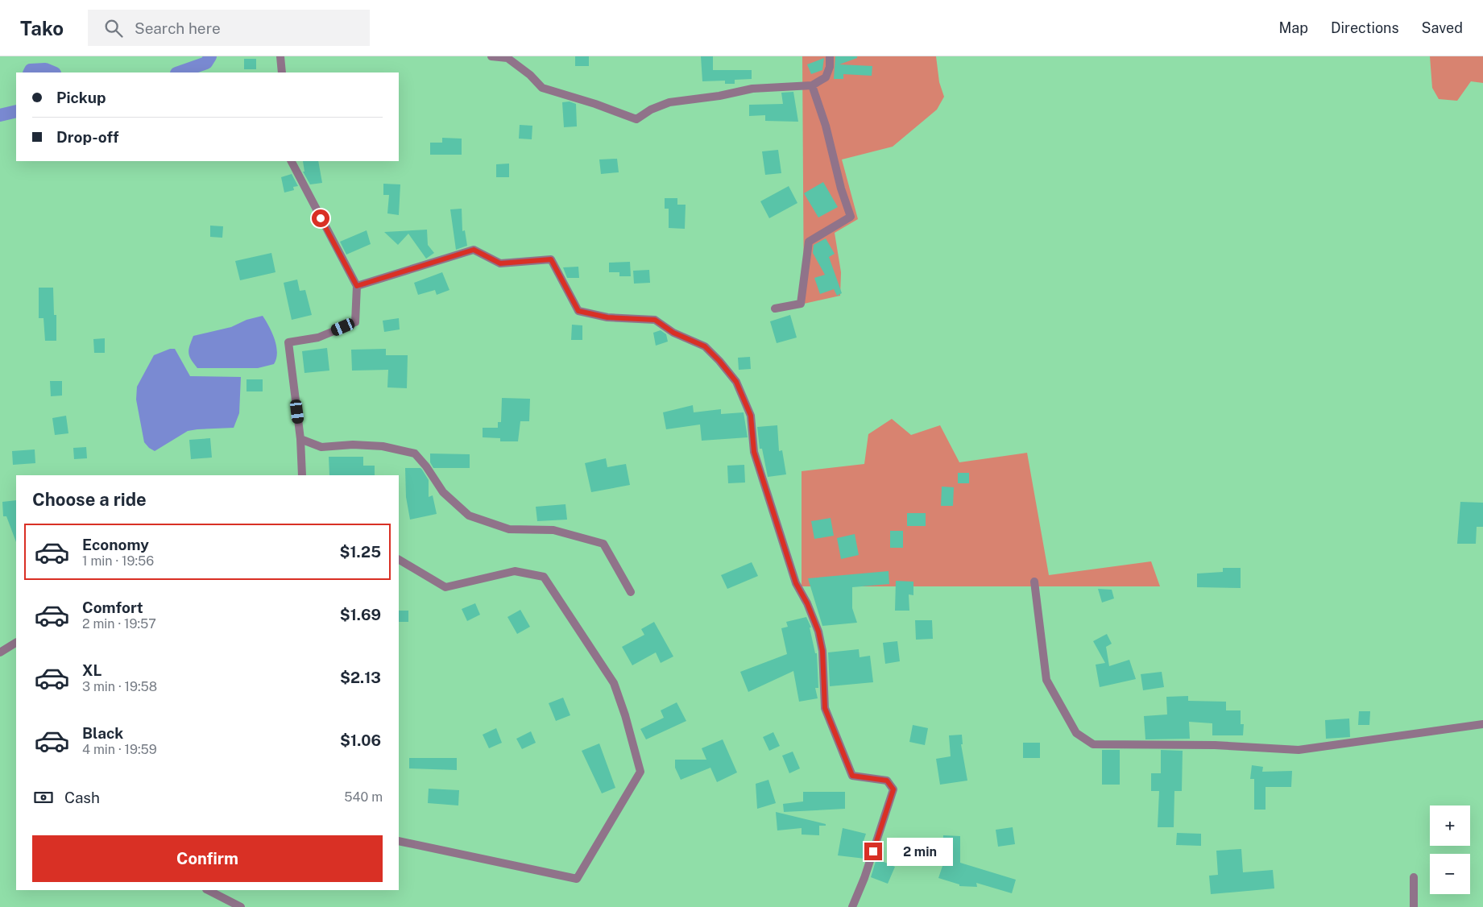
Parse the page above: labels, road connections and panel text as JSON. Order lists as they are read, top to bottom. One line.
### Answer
{"page":{"header":"Tako","search":"Search here","nav":["Map","Directions","Saved"],"banner":["Pickup","Drop-off"],"heading":"Choose a ride","list":[{"name":"Economy","note":"1 min · 19:56","value":"$1.25"},{"name":"Comfort","note":"2 min · 19:57","value":"$1.69"},{"name":"XL","note":"3 min · 19:58","value":"$2.13"},{"name":"Black","note":"4 min · 19:59","value":"$1.06"}],"pay":["Cash","540 m"],"map_buttons":["+","−"],"buttons":"Confirm","bubble":"2 min"}}
